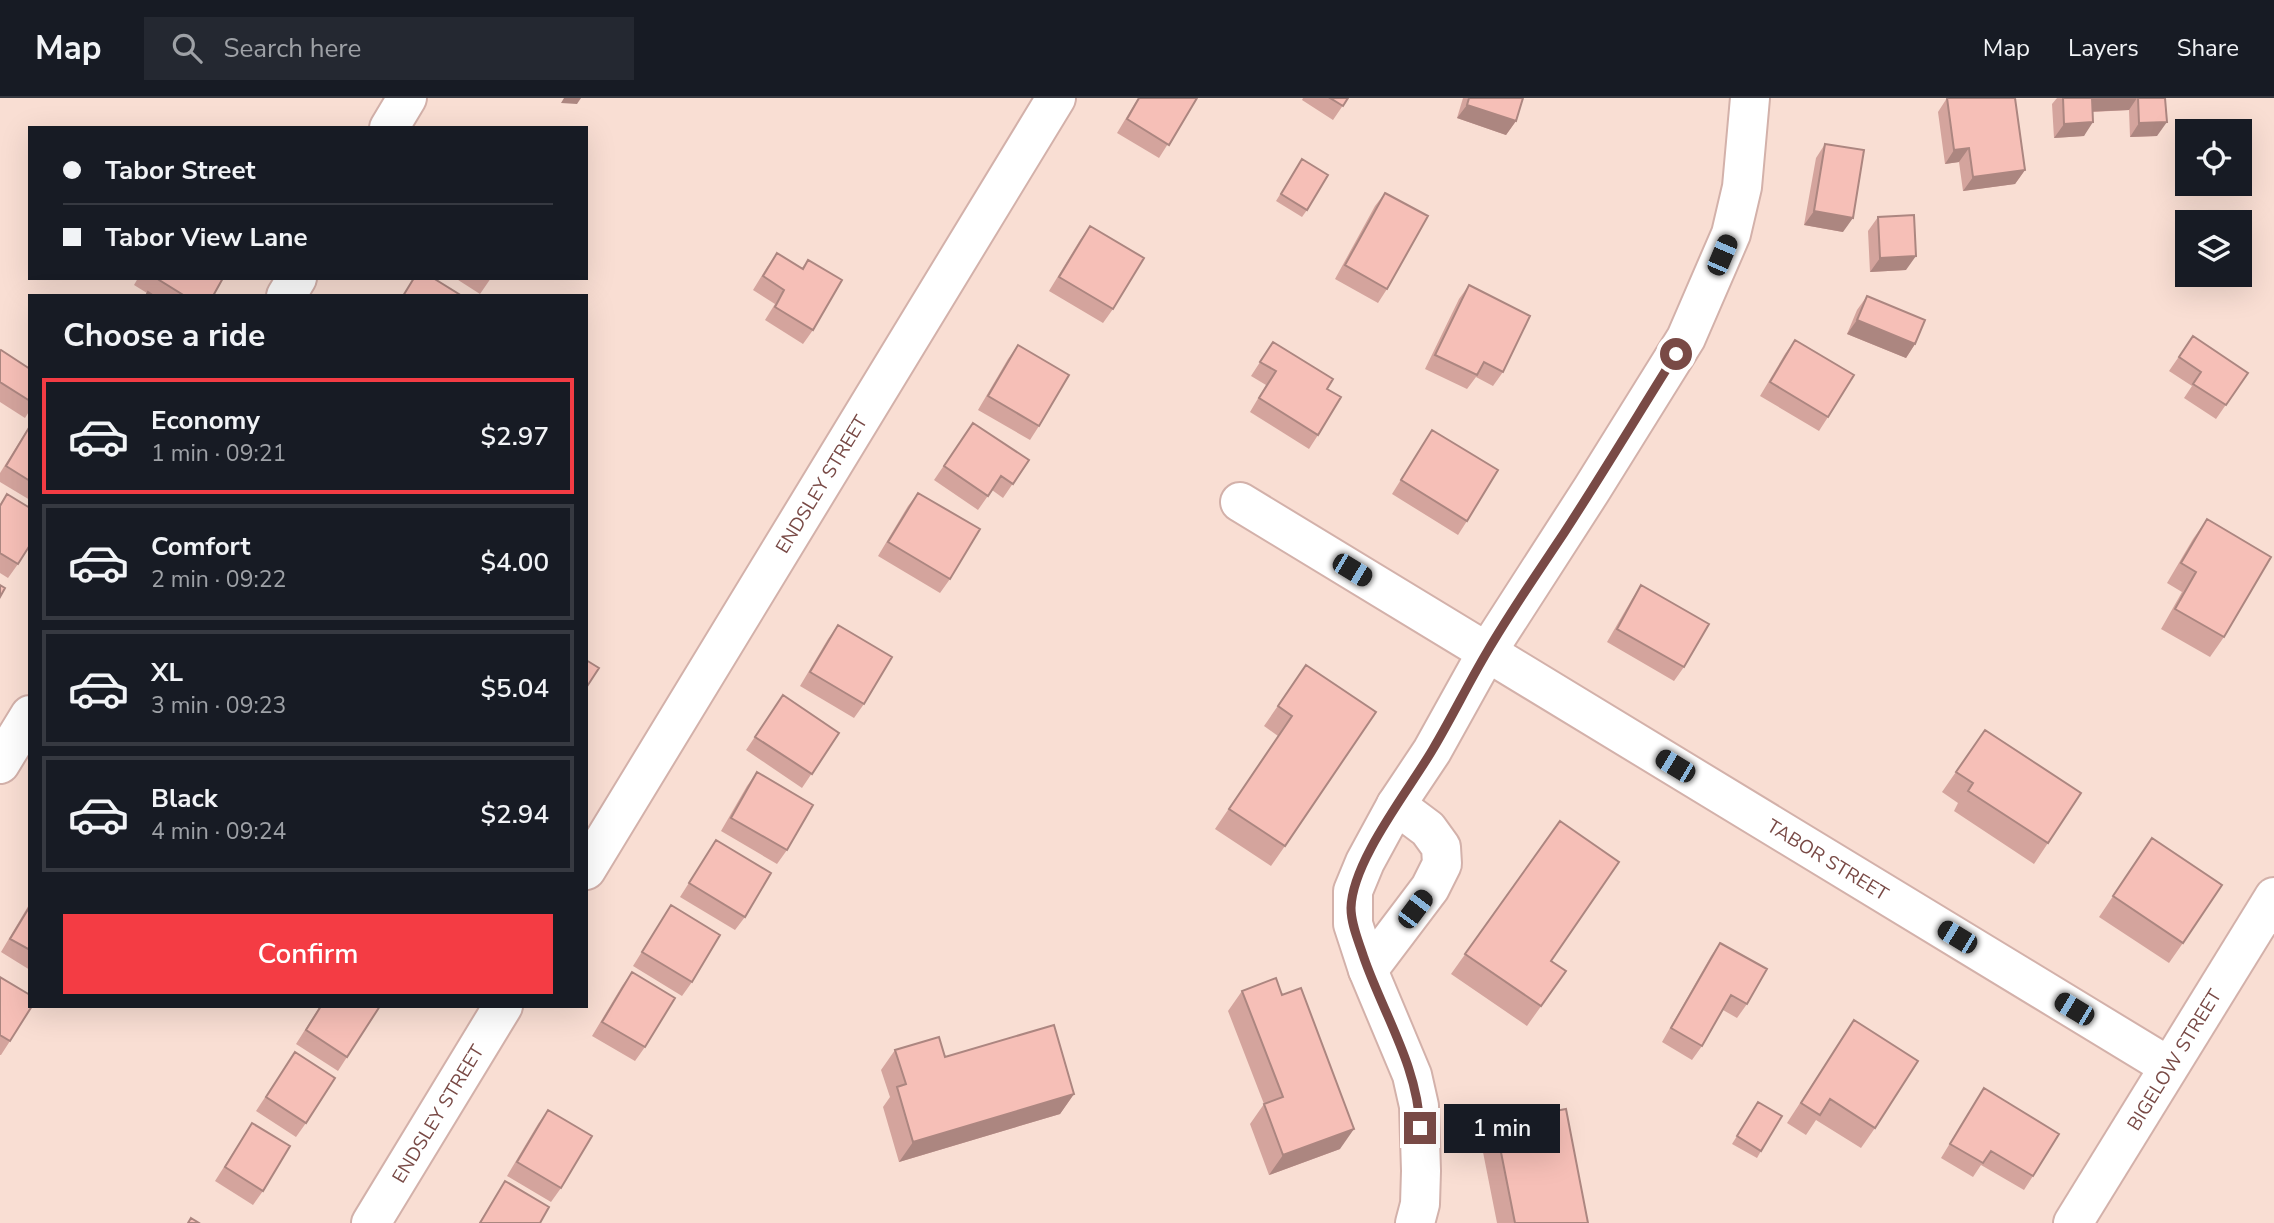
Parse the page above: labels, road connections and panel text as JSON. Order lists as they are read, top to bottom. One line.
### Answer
{"streets":{"street":["ENDSLEY STREET","TABOR STREET","BIGELOW STREET"]},"crossings":[["TABOR STREET","BIGELOW STREET"]],"page":{"header":"Map","search":"Search here","nav":["Map","Layers","Share"],"banner":["Tabor Street","Tabor View Lane"],"heading":"Choose a ride","list":[{"name":"Economy","note":"1 min · 09:21","value":"$2.97"},{"name":"Comfort","note":"2 min · 09:22","value":"$4.00"},{"name":"XL","note":"3 min · 09:23","value":"$5.04"},{"name":"Black","note":"4 min · 09:24","value":"$2.94"}],"buttons":"Confirm","bubble":"1 min"}}
